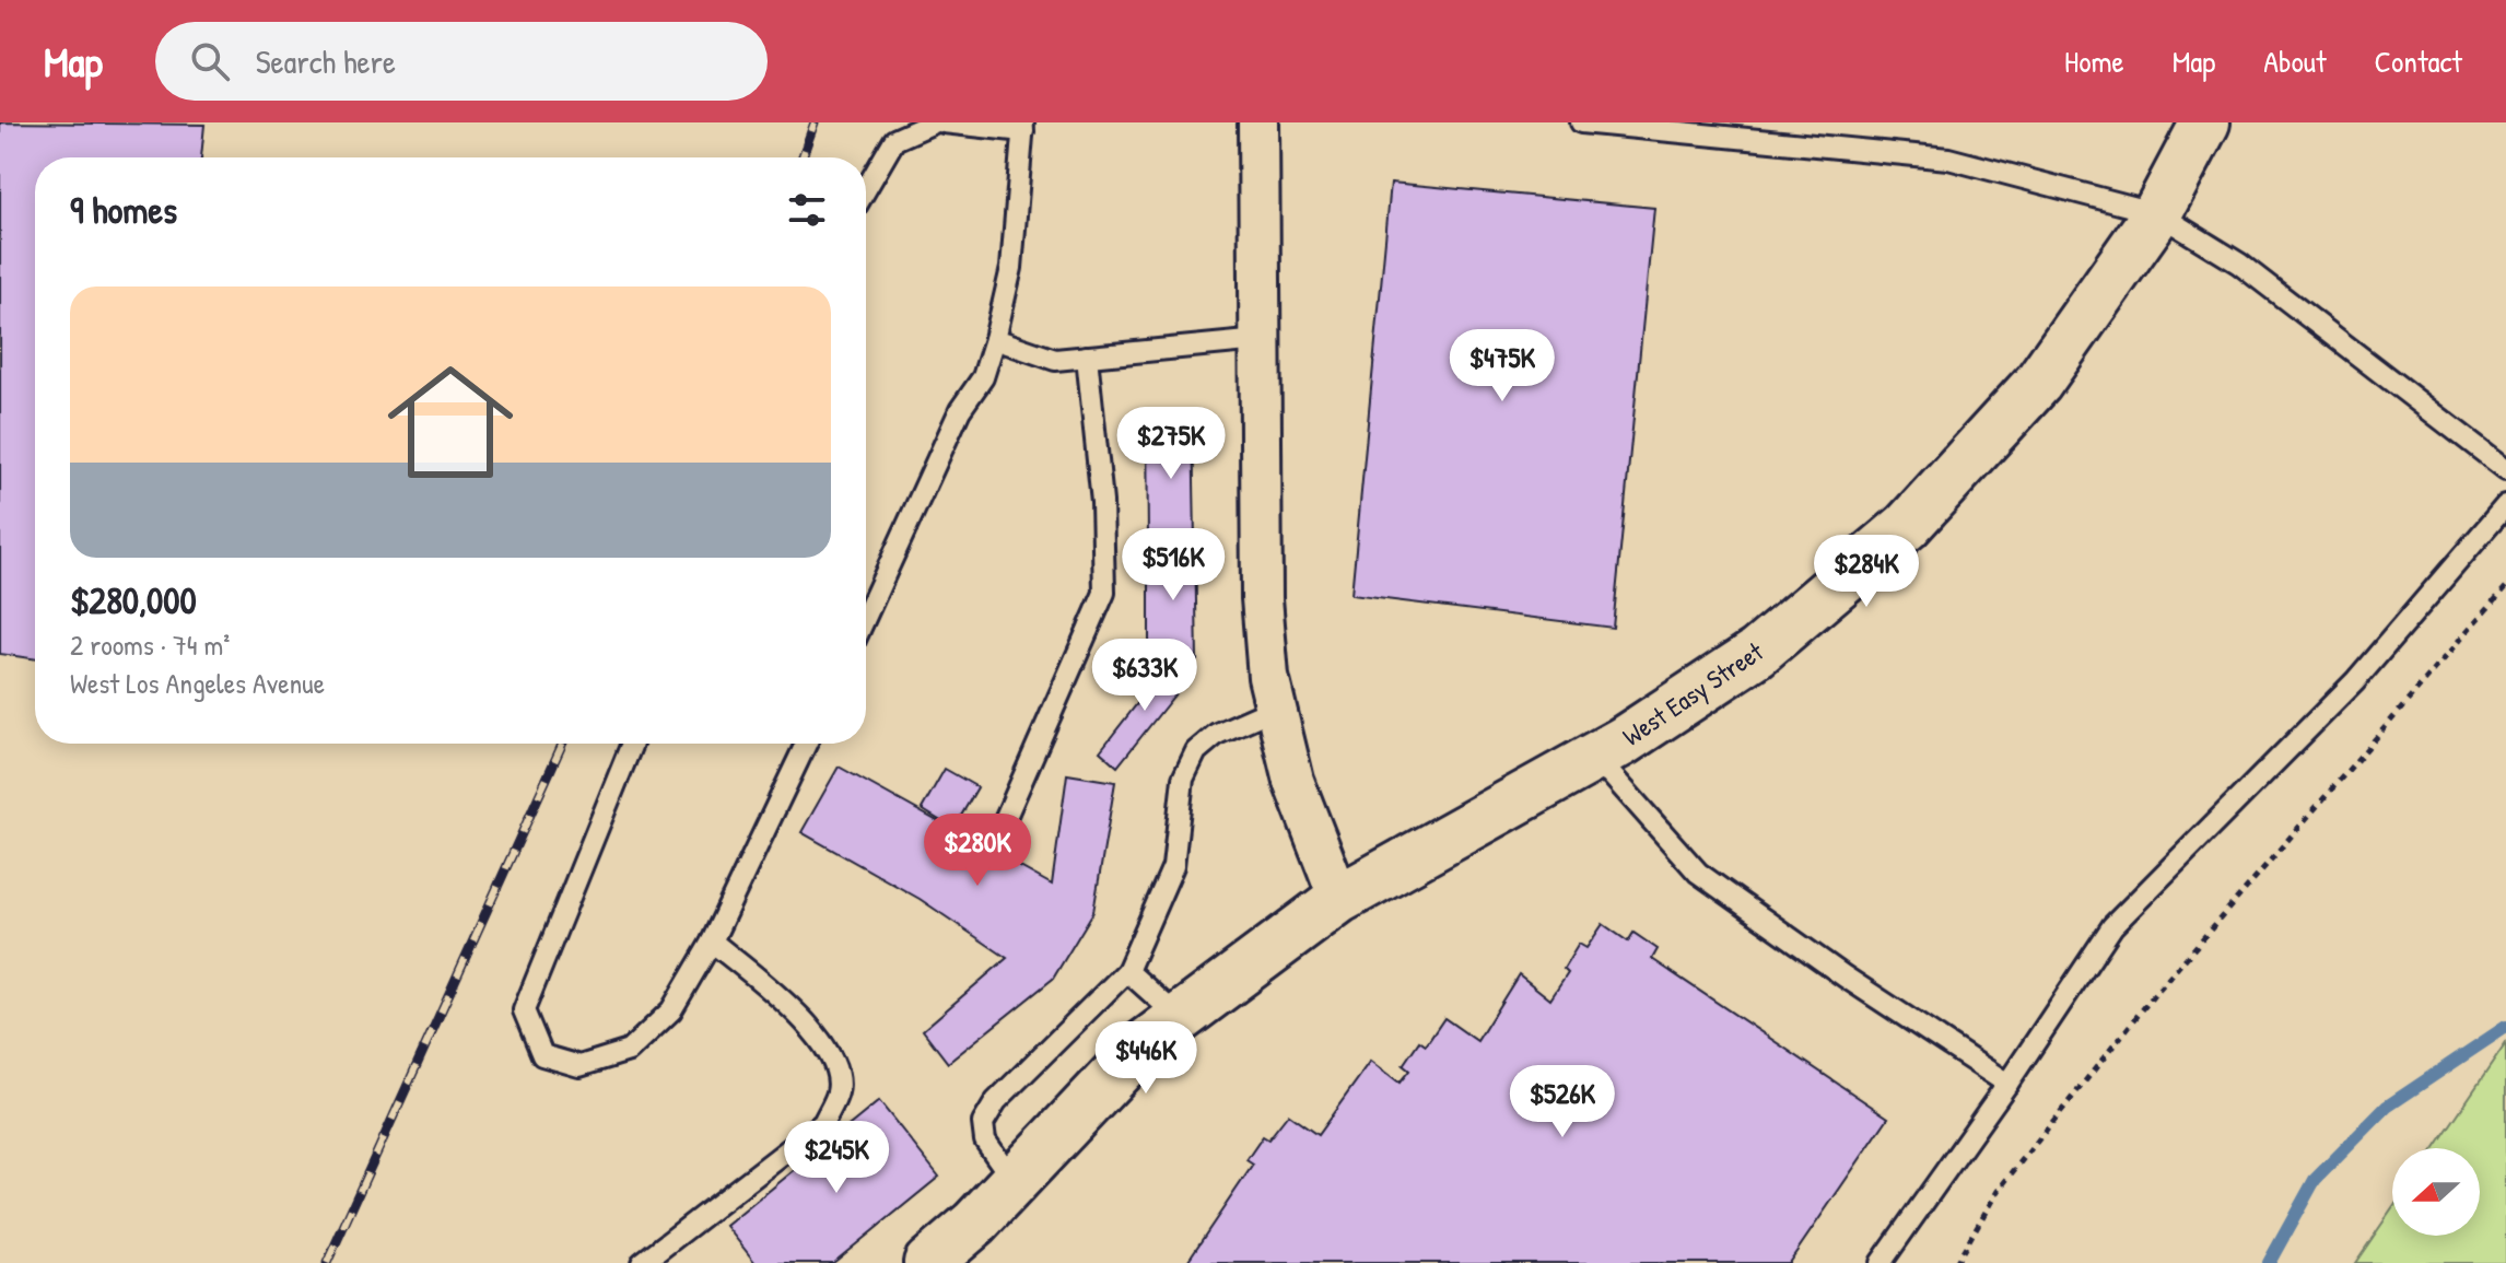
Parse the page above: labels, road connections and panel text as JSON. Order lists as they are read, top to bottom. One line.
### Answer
{"streets":{"street":["West Easy Street"]},"north":"left","page":{"header":"Map","search":"Search here","nav":["Home","Map","About","Contact"],"heading":"9 homes","list":[{"name":"$280,000","note":"2 rooms · 74 m² · West Los Angeles Avenue"}],"price":["$475K","$275K","$516K","$284K","$633K","$280K","$446K","$526K","$245K"]}}
